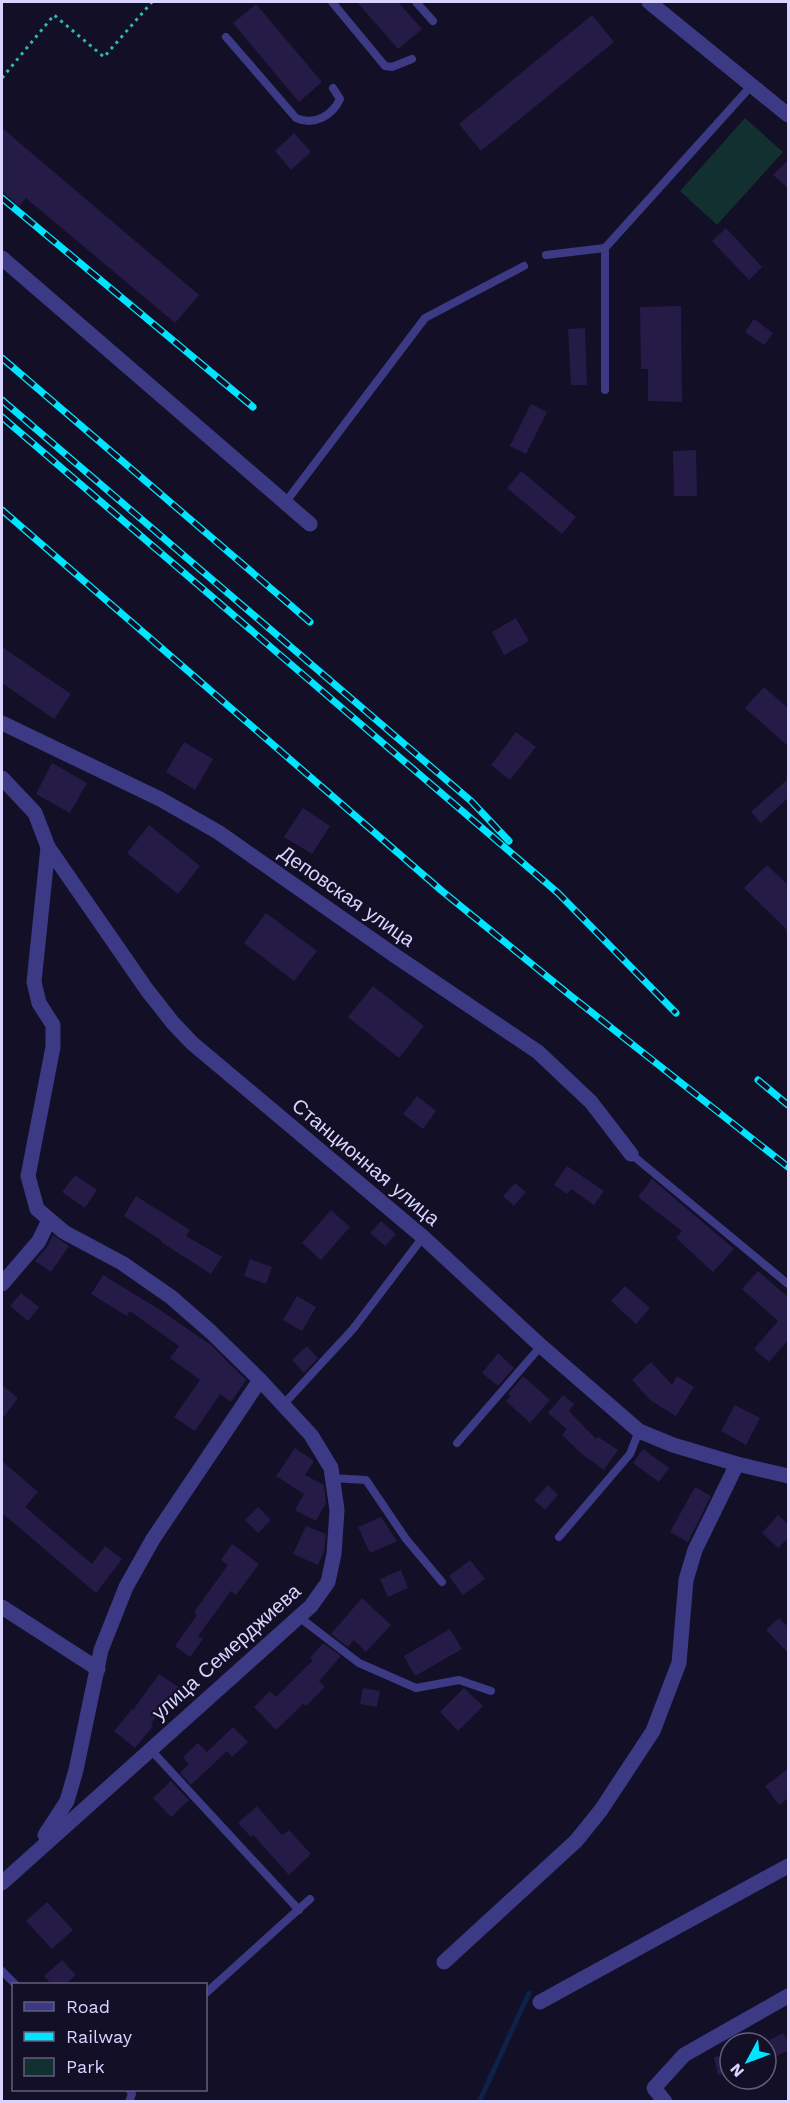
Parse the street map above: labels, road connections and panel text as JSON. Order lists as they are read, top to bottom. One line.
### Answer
{"streets":{"street":["Деповская улица","Станционная улица","улица Семерджиева"]},"crossings":[["Станционная улица","улица Семерджиева"]],"legend":["Road","Railway","Park"],"north":"bottom left"}
